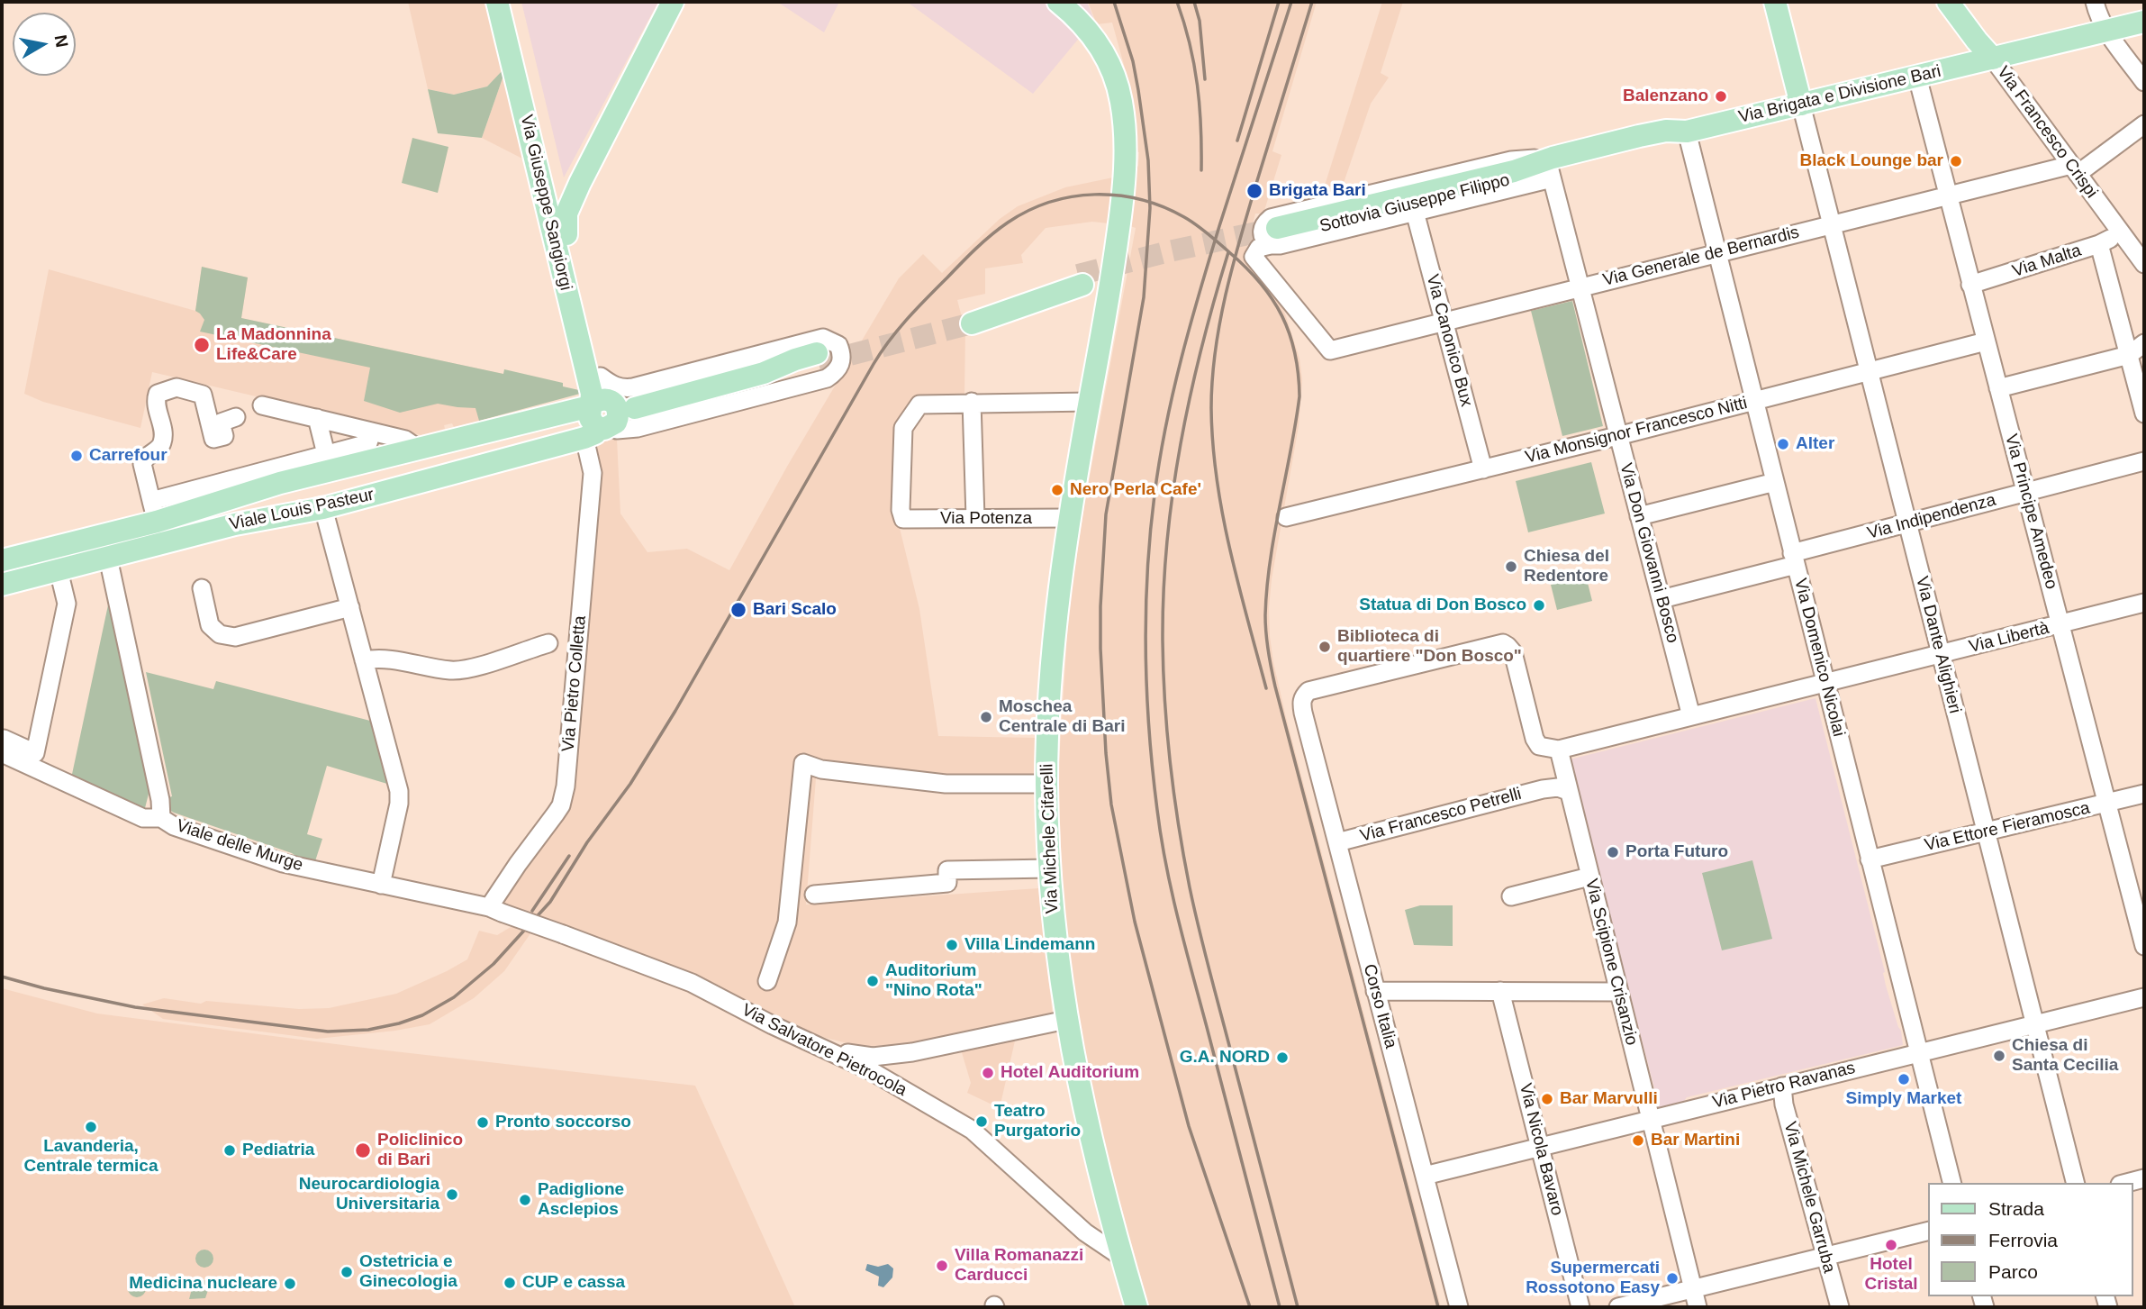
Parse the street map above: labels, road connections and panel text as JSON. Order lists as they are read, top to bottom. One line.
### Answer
{"streets":{"main road":["Via Brigata e Divisione Bari","Via Francesco Crispi","Via Giuseppe Sangiorgi","Sottovia Giuseppe Filippo","Viale Louis Pasteur","Via Michele Cifarelli"],"street":["Via Generale de Bernardis","Via Malta","Via Canonico Bux","Via Monsignor Francesco Nitti","Via Principe Amedeo","Via Indipendenza","Via Potenza","Via Don Giovanni Bosco","Via Libertà","Via Dante Alighieri","Via Domenico Nicolai","Via Pietro Colletta","Via Francesco Petrelli","Via Ettore Fieramosca","Viale delle Murge","Via Scipione Crisanzio","Corso Italia","Via Salvatore Pietrocola","Via Pietro Ravanas","Via Nicola Bavaro","Via Michele Garruba"]},"crossings":[["Via Brigata e Divisione Bari","Via Francesco Crispi"],["Via Brigata e Divisione Bari","Sottovia Giuseppe Filippo"],["Via Brigata e Divisione Bari","Via Principe Amedeo"],["Via Brigata e Divisione Bari","Via Don Giovanni Bosco"],["Via Brigata e Divisione Bari","Via Dante Alighieri"],["Via Brigata e Divisione Bari","Via Domenico Nicolai"],["Via Francesco Crispi","Via Generale de Bernardis"],["Via Francesco Crispi","Via Malta"],["Via Giuseppe Sangiorgi","Viale Louis Pasteur"],["Sottovia Giuseppe Filippo","Via Generale de Bernardis"],["Sottovia Giuseppe Filippo","Via Don Giovanni Bosco"],["Via Generale de Bernardis","Via Canonico Bux"],["Via Generale de Bernardis","Via Principe Amedeo"],["Via Generale de Bernardis","Via Don Giovanni Bosco"],["Via Generale de Bernardis","Via Dante Alighieri"],["Via Generale de Bernardis","Via Domenico Nicolai"],["Via Malta","Via Principe Amedeo"],["Via Canonico Bux","Via Monsignor Francesco Nitti"],["Via Monsignor Francesco Nitti","Via Principe Amedeo"],["Via Monsignor Francesco Nitti","Via Don Giovanni Bosco"],["Via Monsignor Francesco Nitti","Via Dante Alighieri"],["Via Monsignor Francesco Nitti","Via Domenico Nicolai"],["Viale Louis Pasteur","Via Pietro Colletta"],["Via Principe Amedeo","Via Indipendenza"],["Via Principe Amedeo","Via Libertà"],["Via Principe Amedeo","Via Ettore Fieramosca"],["Via Indipendenza","Via Don Giovanni Bosco"],["Via Indipendenza","Via Dante Alighieri"],["Via Indipendenza","Via Domenico Nicolai"],["Via Potenza","Via Michele Cifarelli"],["Via Don Giovanni Bosco","Via Libertà"],["Via Libertà","Via Dante Alighieri"],["Via Libertà","Via Domenico Nicolai"],["Via Libertà","Via Francesco Petrelli"],["Via Libertà","Via Scipione Crisanzio"],["Via Libertà","Corso Italia"],["Via Dante Alighieri","Via Ettore Fieramosca"],["Via Dante Alighieri","Via Pietro Ravanas"],["Via Domenico Nicolai","Via Ettore Fieramosca"],["Via Domenico Nicolai","Via Pietro Ravanas"],["Via Pietro Colletta","Viale delle Murge"],["Via Pietro Colletta","Via Salvatore Pietrocola"],["Via Francesco Petrelli","Via Scipione Crisanzio"],["Via Francesco Petrelli","Corso Italia"],["Via Michele Cifarelli","Via Salvatore Pietrocola"],["Viale delle Murge","Via Salvatore Pietrocola"],["Via Scipione Crisanzio","Corso Italia"],["Via Scipione Crisanzio","Via Pietro Ravanas"],["Corso Italia","Via Pietro Ravanas"],["Via Pietro Ravanas","Via Nicola Bavaro"],["Via Pietro Ravanas","Via Michele Garruba"]],"places":["Balenzano","Black Lounge bar","Brigata Bari","La Madonnina Life&Care","Alter","Carrefour","Nero Perla Cafe'","Chiesa del Redentore","Statua di Don Bosco","Bari Scalo","Biblioteca di quartiere \"Don Bosco\"","Moschea Centrale di Bari","Porta Futuro","Villa Lindemann","Auditorium \"Nino Rota\"","Chiesa di Santa Cecilia","G.A. NORD","Hotel Auditorium","Simply Market","Bar Marvulli","Teatro Purgatorio","Pronto soccorso","Lavanderia, Centrale termica","Bar Martini","Pediatria","Policlinico di Bari","Neurocardiologia Universitaria","Padiglione Asclepios","Hotel Cristal","Villa Romanazzi Carducci","Ostetricia e Ginecologia","Supermercati Rossotono Easy","CUP e cassa","Medicina nucleare"],"legend":["Strada","Ferrovia","Parco"],"north":"right"}
